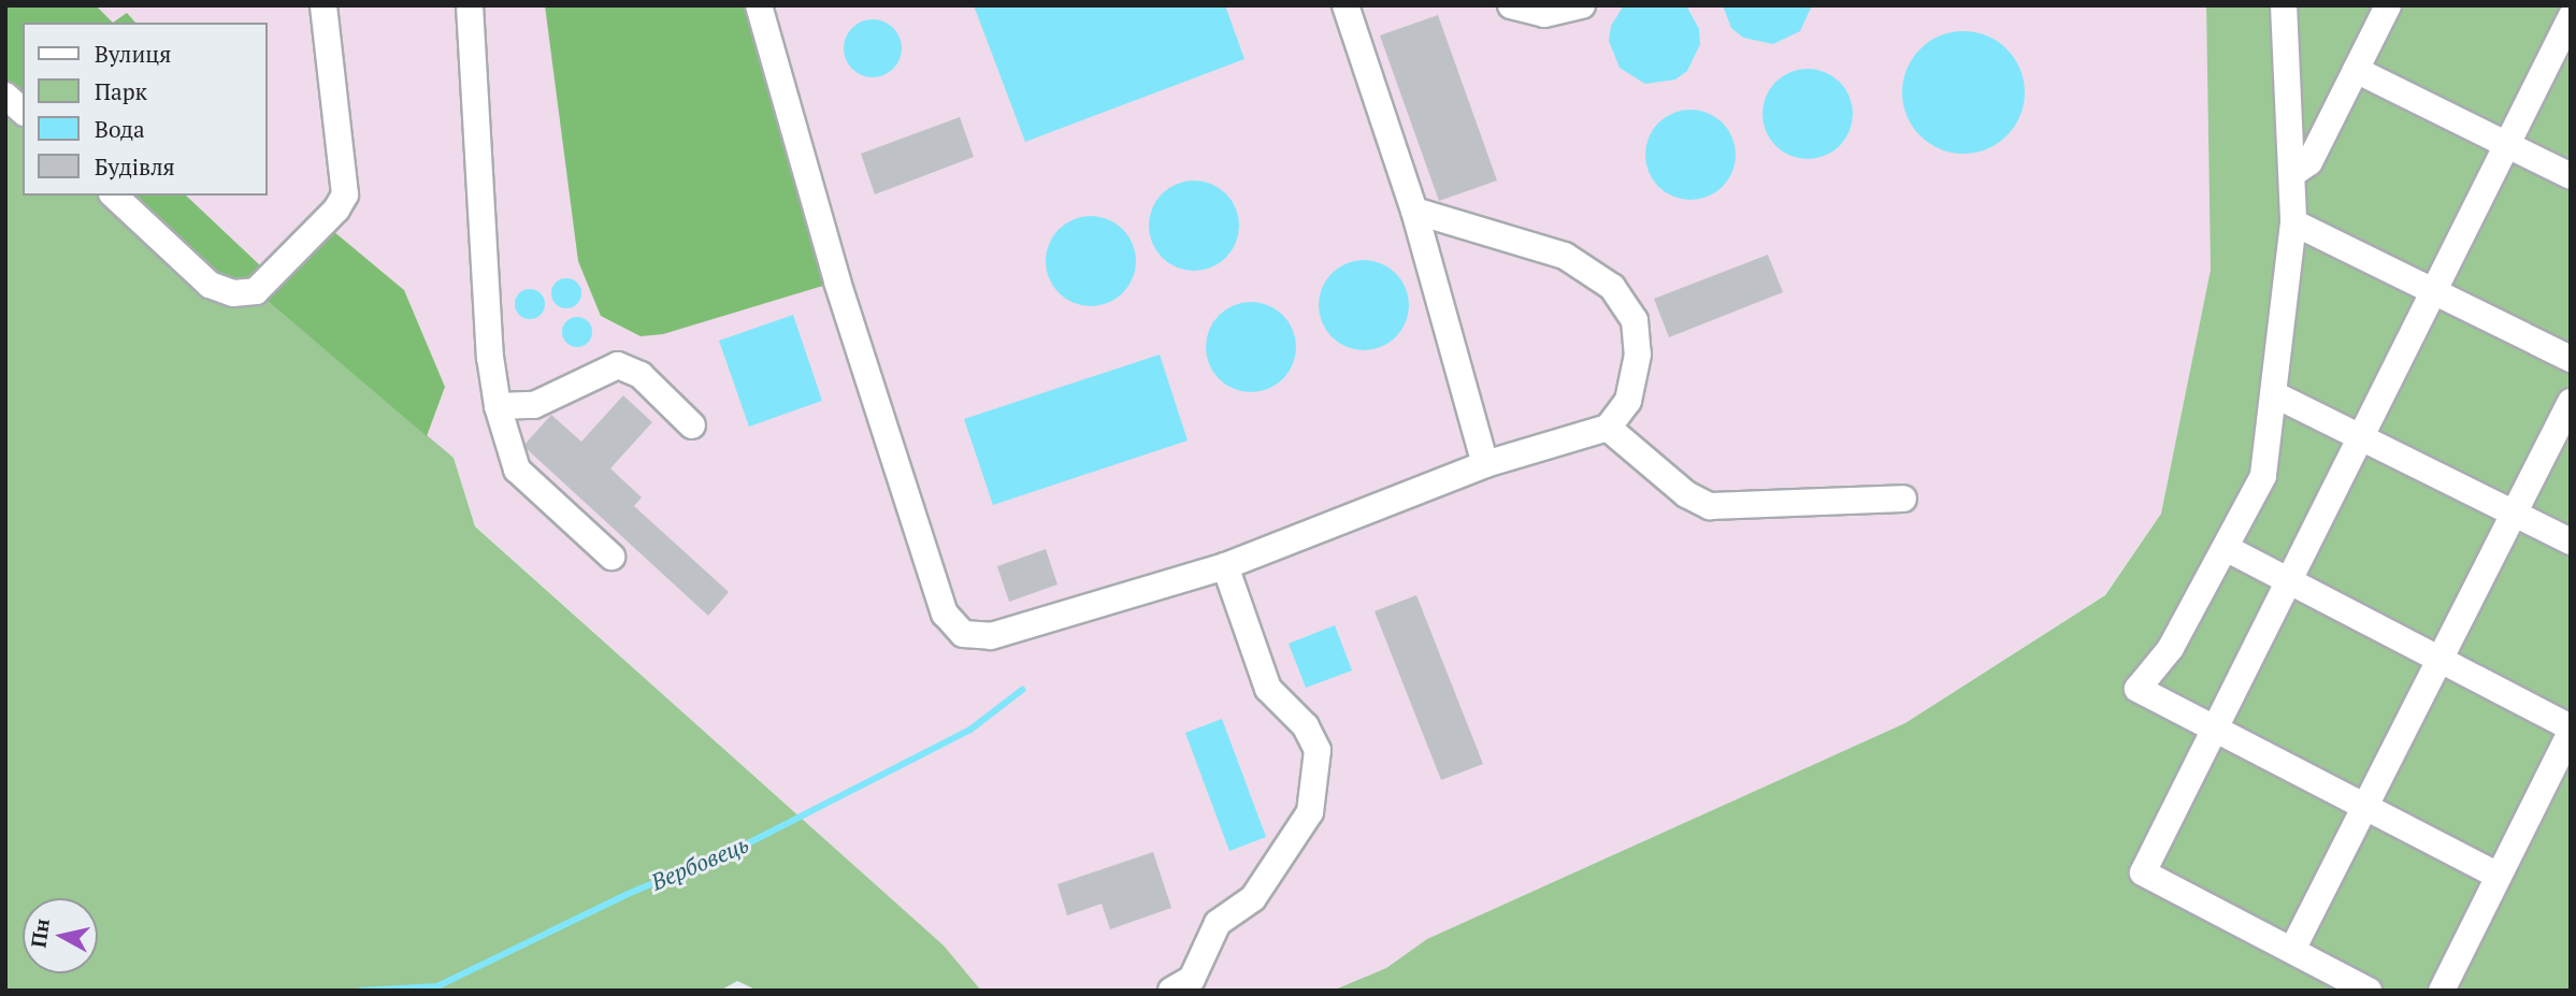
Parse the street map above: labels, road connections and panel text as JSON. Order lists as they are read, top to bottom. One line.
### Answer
{"water":["Вербовець"],"legend":["Вулиця","Парк","Вода","Будівля"],"north":"left"}
